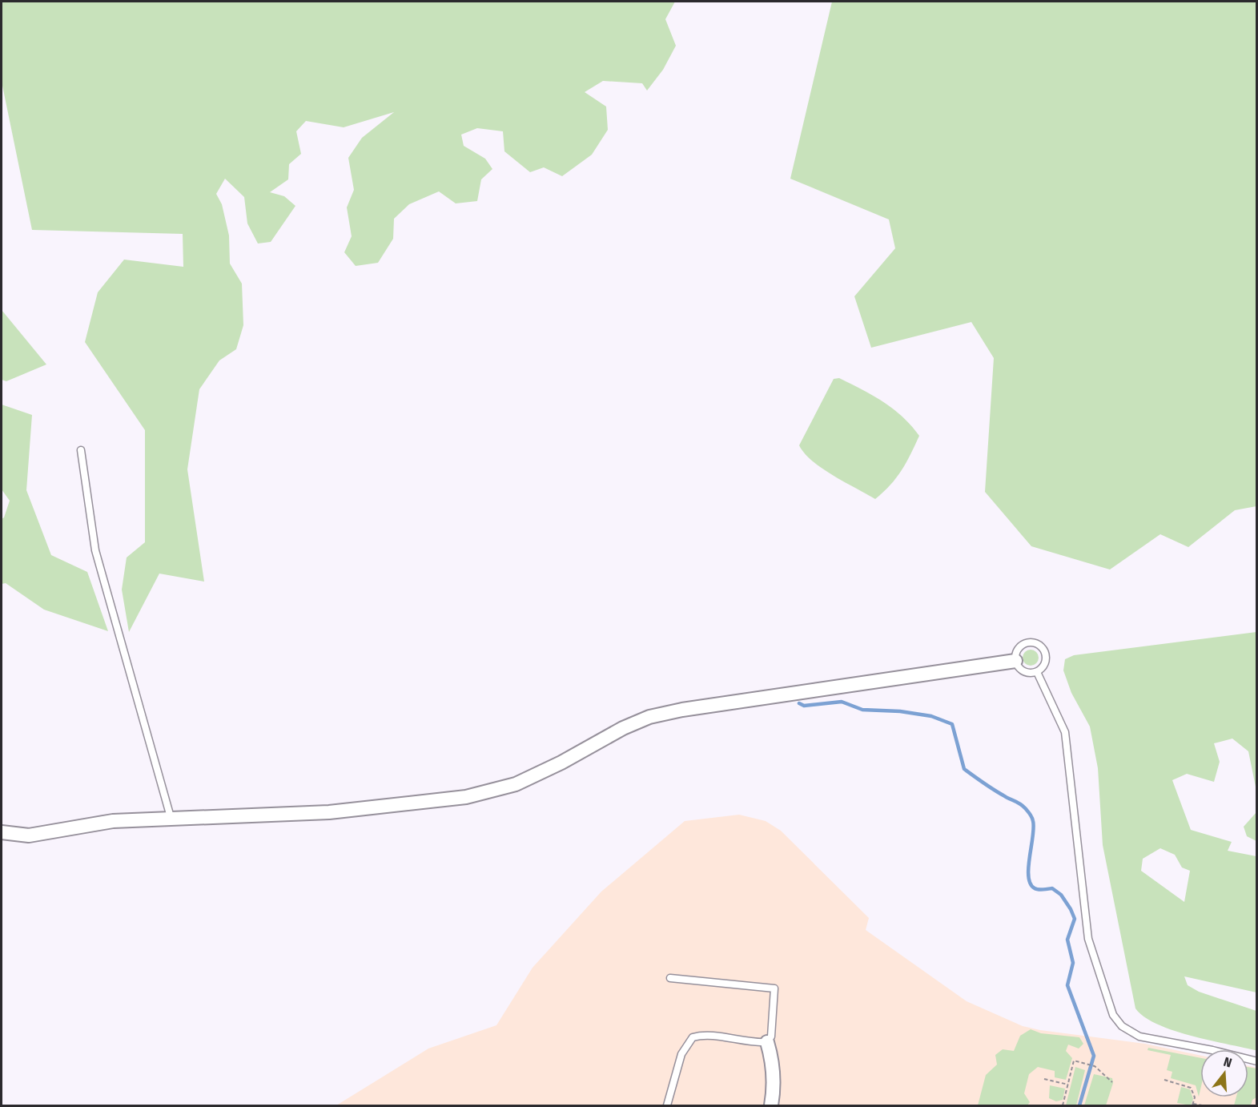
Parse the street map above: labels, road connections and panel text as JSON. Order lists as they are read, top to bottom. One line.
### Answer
{"north":"top"}
